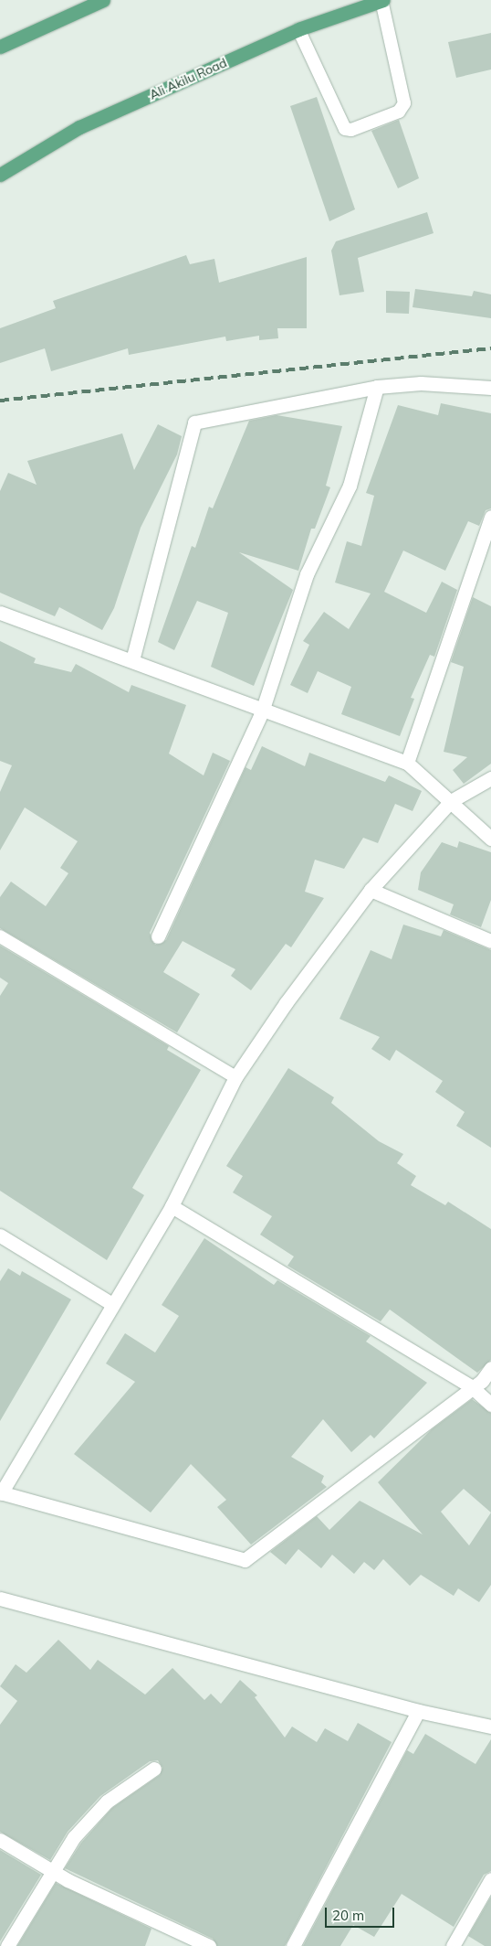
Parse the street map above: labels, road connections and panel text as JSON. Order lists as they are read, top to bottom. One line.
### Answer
{"streets":{"main road":["Ali Akilu Road"]},"scale_bar":"20 m"}
